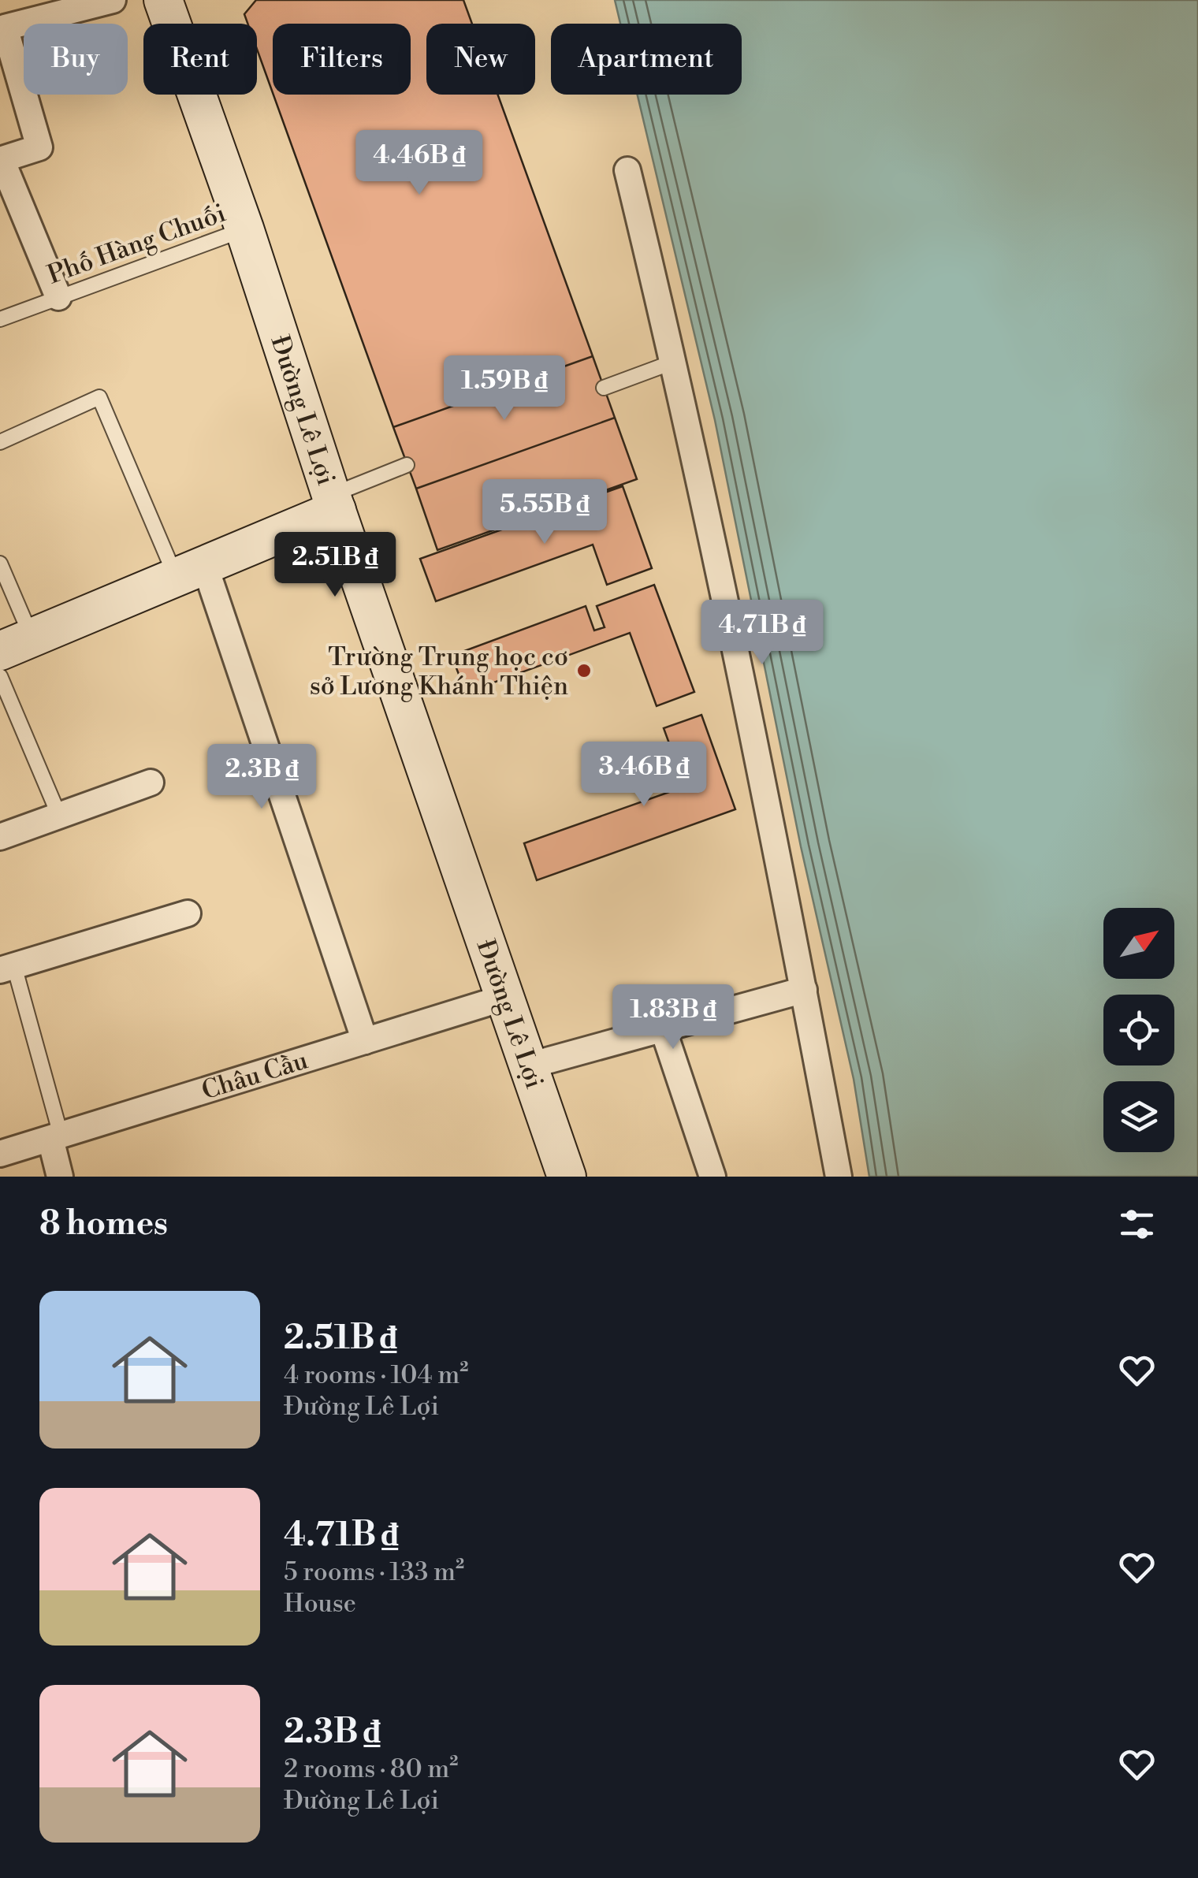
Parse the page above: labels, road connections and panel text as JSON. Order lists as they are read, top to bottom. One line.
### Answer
{"streets":{"street":["Đường Lê Lợi","Châu Cầu"],"lane":["Phố Hàng Chuối"]},"crossings":[["Phố Hàng Chuối","Đường Lê Lợi"],["Đường Lê Lợi","Châu Cầu"]],"places":["Trường Trung học cơ sở Lương Khánh Thiện"],"north":"top right","page":{"chip":["Buy","Rent","Filters","New","Apartment"],"price":["4.46B ₫","1.59B ₫","5.55B ₫","2.51B ₫","4.71B ₫","3.46B ₫","2.3B ₫","1.83B ₫"],"heading":"8 homes","list":[{"name":"2.51B ₫","note":"4 rooms · 104 m² · Đường Lê Lợi"},{"name":"4.71B ₫","note":"5 rooms · 133 m² · House"},{"name":"2.3B ₫","note":"2 rooms · 80 m² · Đường Lê Lợi"}]}}
